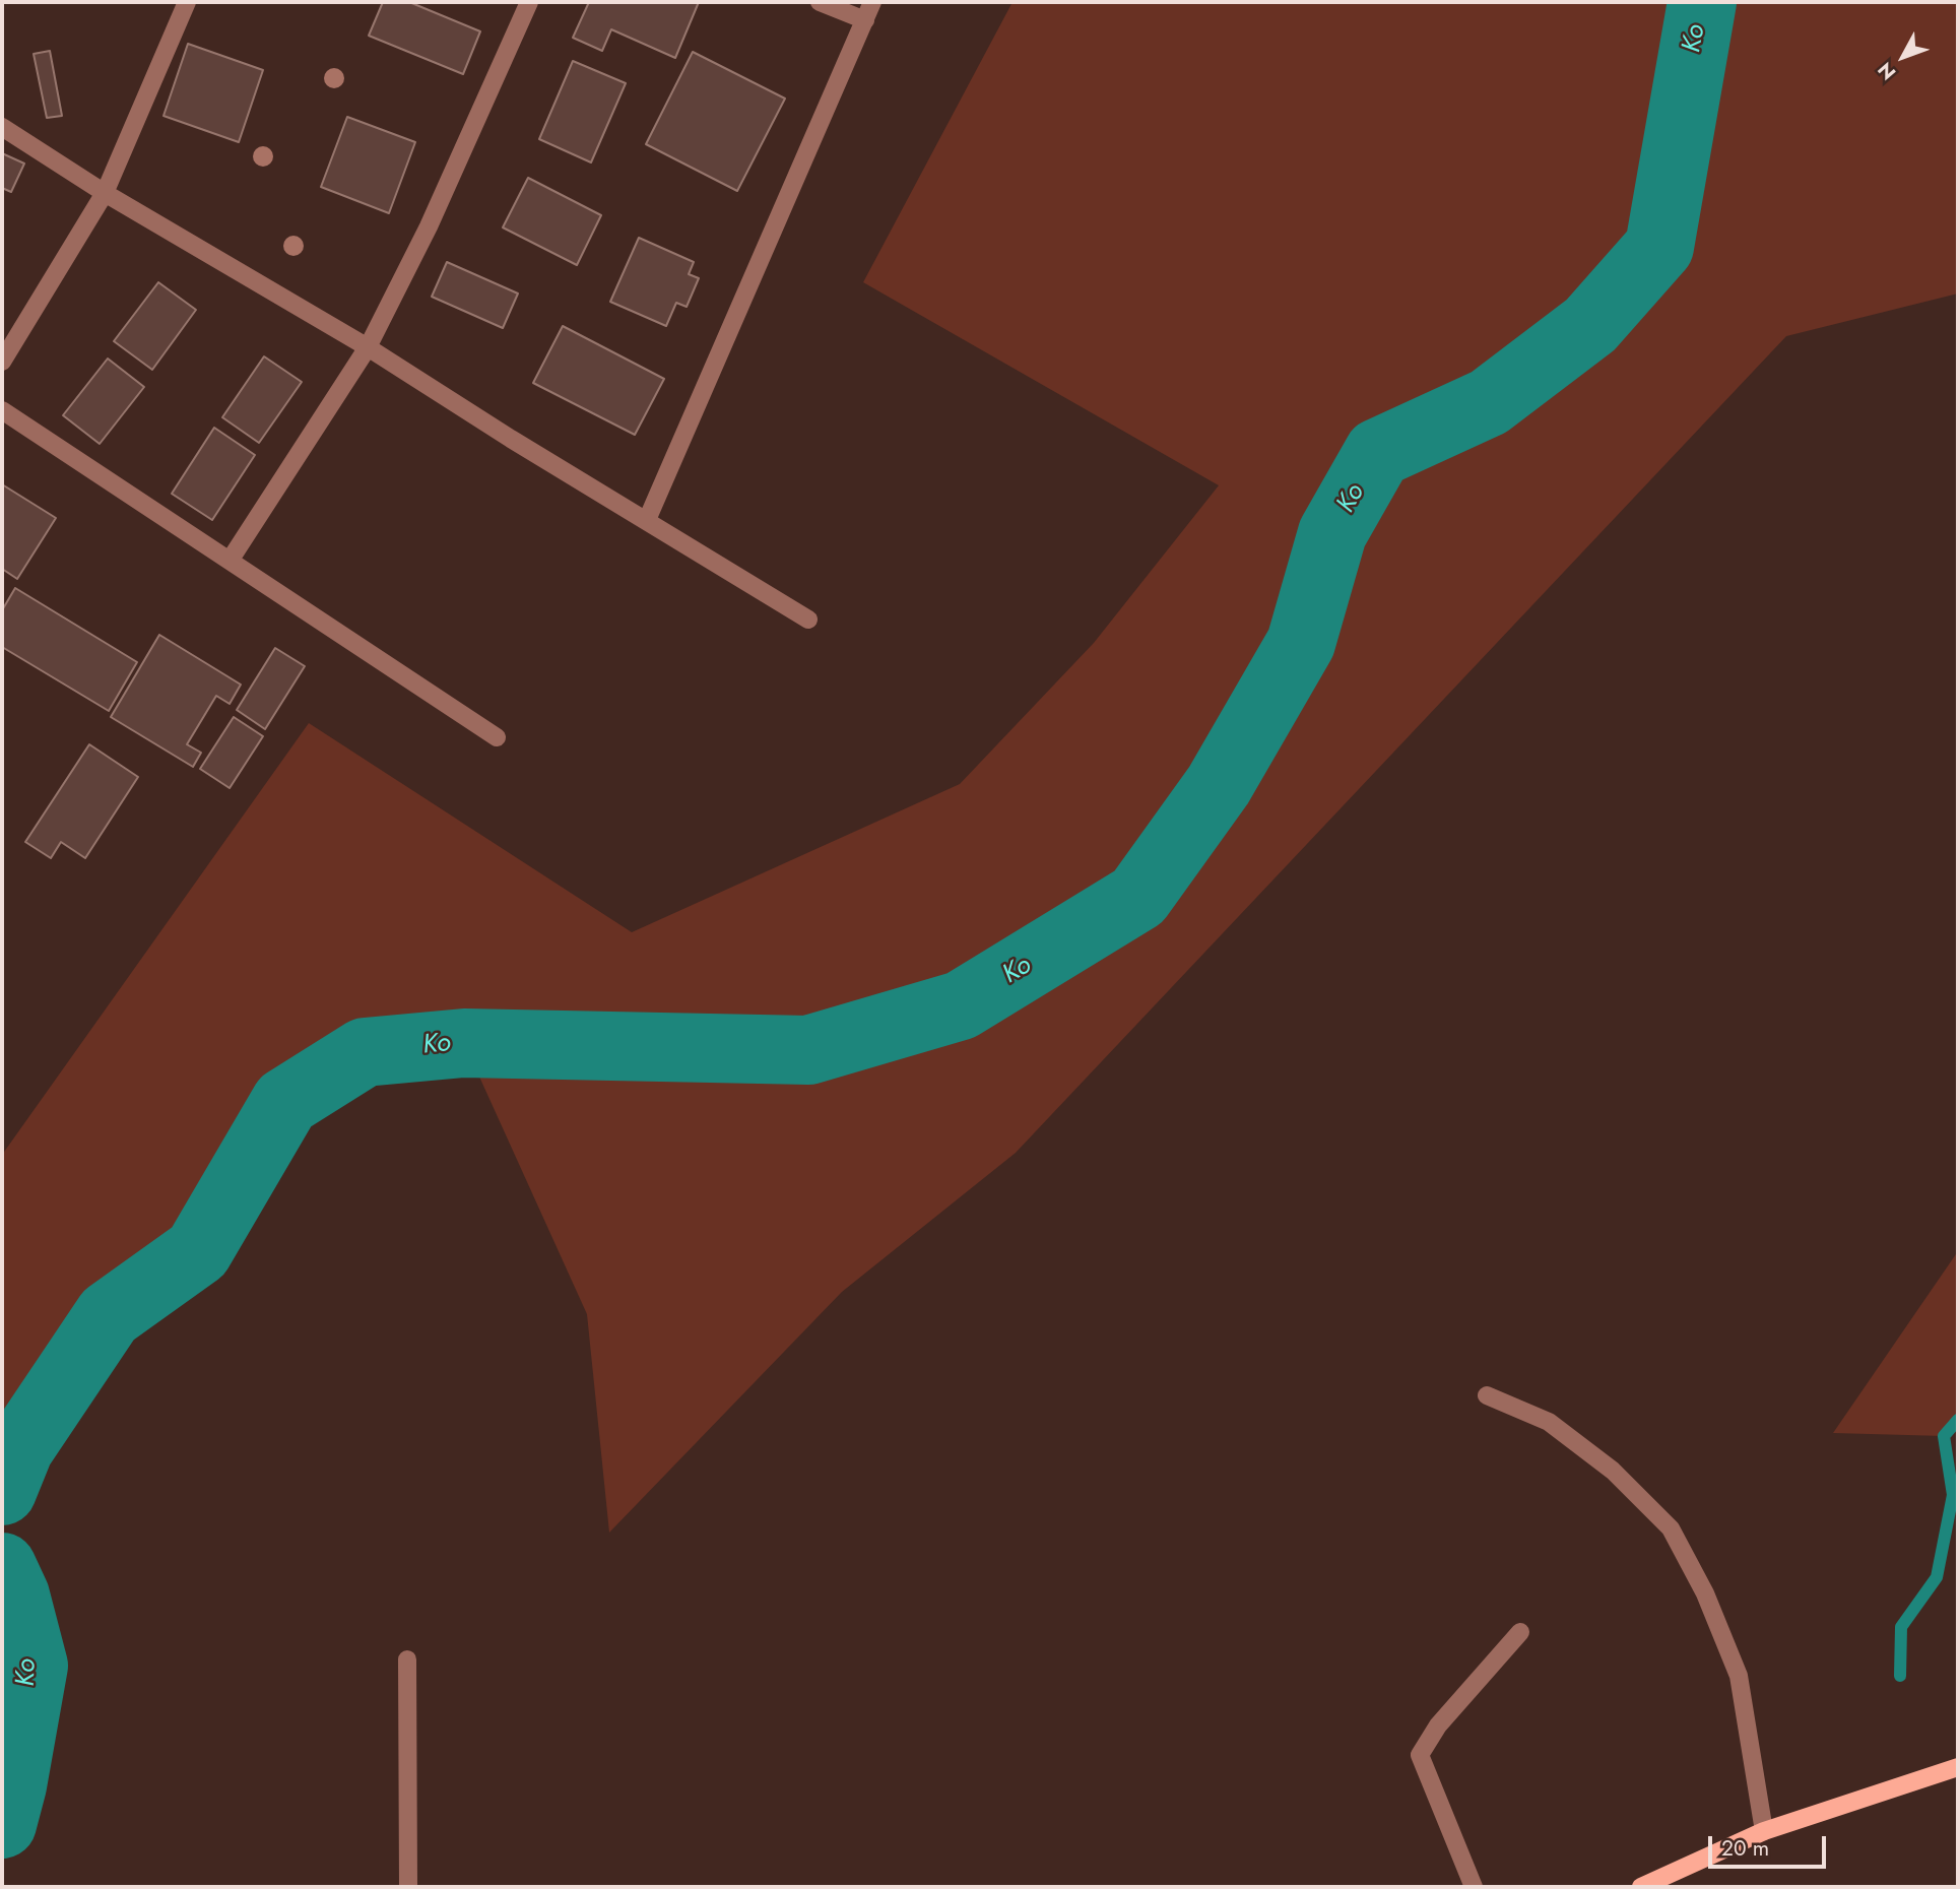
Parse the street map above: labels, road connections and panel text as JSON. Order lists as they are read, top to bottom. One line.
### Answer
{"water":["Ko"],"scale_bar":"20 m","north":"bottom left"}
